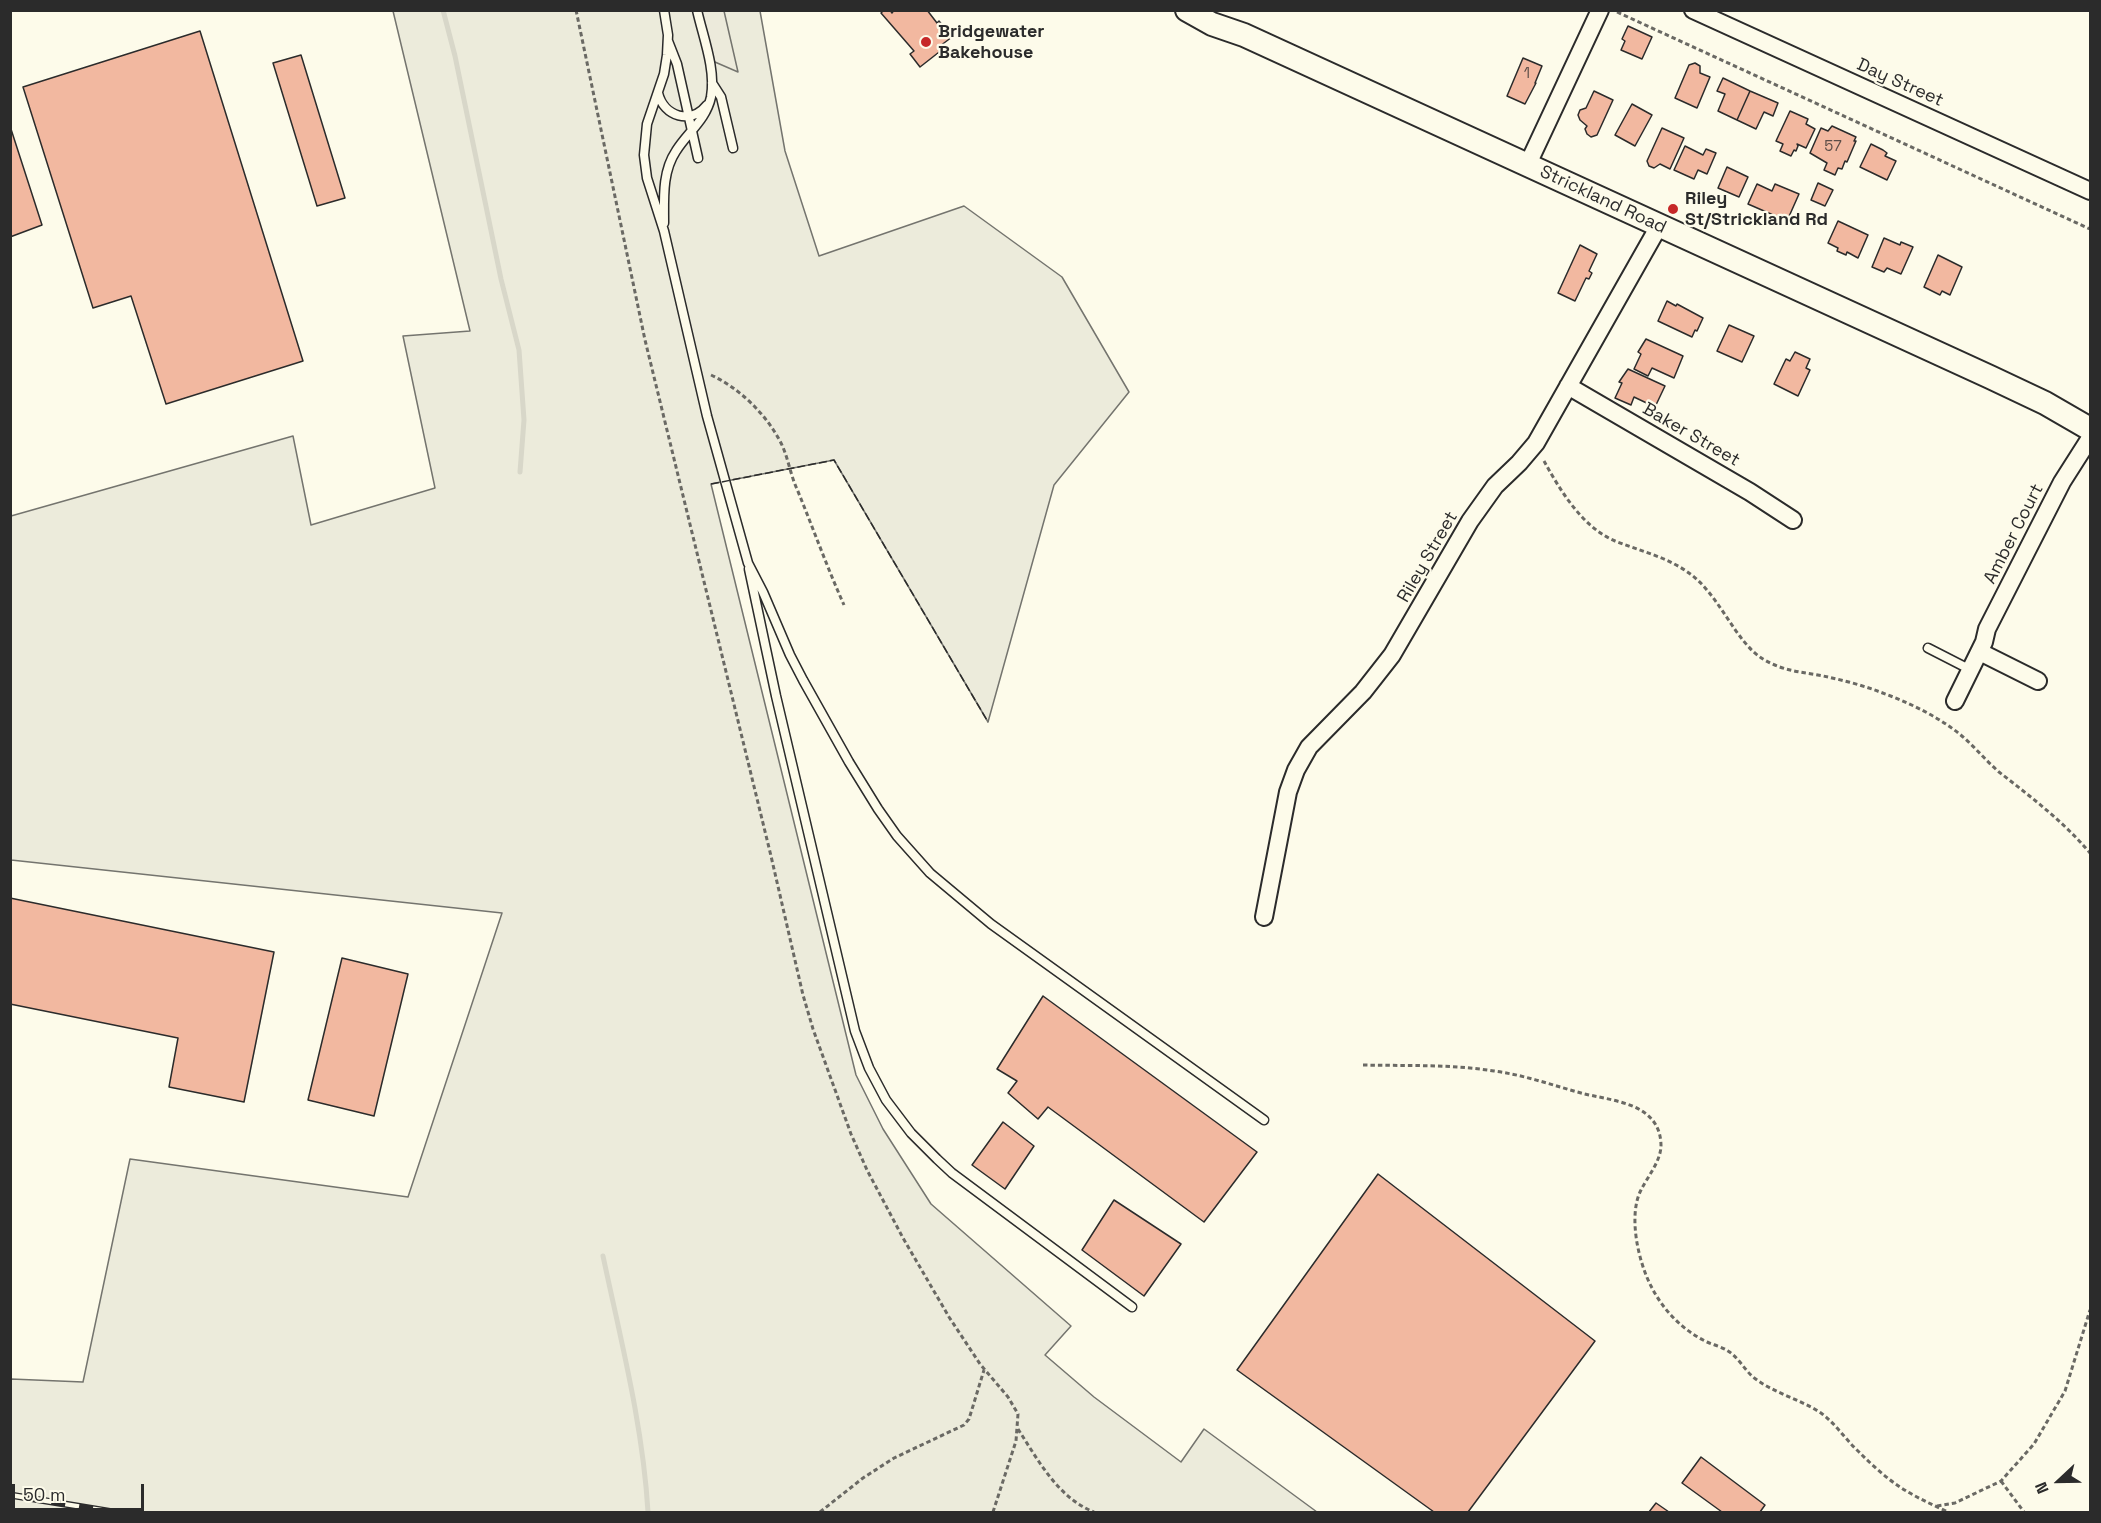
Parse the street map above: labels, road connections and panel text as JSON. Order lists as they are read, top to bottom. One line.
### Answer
{"streets":{"street":["Day Street","Strickland Road","Baker Street","Amber Court","Riley Street"]},"crossings":[["Strickland Road","Riley Street"],["Baker Street","Riley Street"]],"places":["Bridgewater Bakehouse","Riley St/Strickland Rd"],"house_numbers":["1","57"],"scale_bar":"50 m","north":"left"}
